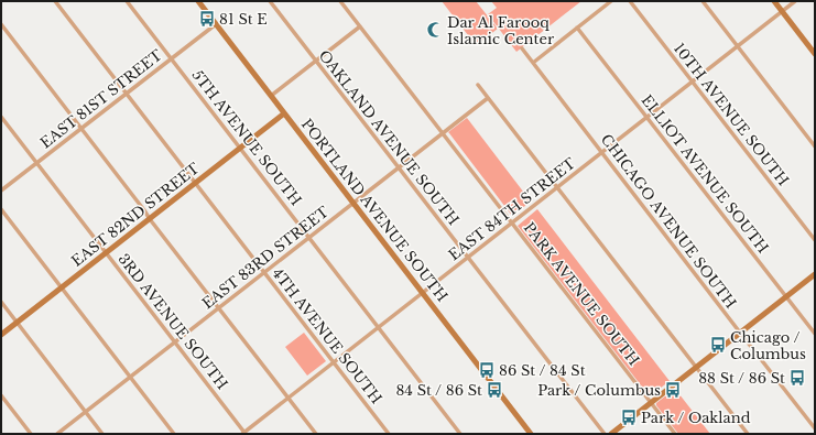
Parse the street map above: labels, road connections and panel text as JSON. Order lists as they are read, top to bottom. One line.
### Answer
{"streets":{"street":["EAST 81ST STREET","10TH AVENUE SOUTH","5TH AVENUE SOUTH","OAKLAND AVENUE SOUTH","ELLIOT AVENUE SOUTH","EAST 84TH STREET","PORTLAND AVENUE SOUTH","EAST 82ND STREET","CHICAGO AVENUE SOUTH","EAST 83RD STREET","PARK AVENUE SOUTH","3RD AVENUE SOUTH","4TH AVENUE SOUTH"]},"crossings":[["EAST 81ST STREET","5TH AVENUE SOUTH"],["EAST 81ST STREET","PORTLAND AVENUE SOUTH"],["EAST 81ST STREET","3RD AVENUE SOUTH"],["EAST 81ST STREET","4TH AVENUE SOUTH"],["10TH AVENUE SOUTH","EAST 84TH STREET"],["5TH AVENUE SOUTH","EAST 84TH STREET"],["5TH AVENUE SOUTH","EAST 82ND STREET"],["5TH AVENUE SOUTH","EAST 83RD STREET"],["OAKLAND AVENUE SOUTH","EAST 84TH STREET"],["OAKLAND AVENUE SOUTH","EAST 83RD STREET"],["ELLIOT AVENUE SOUTH","EAST 84TH STREET"],["EAST 84TH STREET","PORTLAND AVENUE SOUTH"],["EAST 84TH STREET","CHICAGO AVENUE SOUTH"],["EAST 84TH STREET","PARK AVENUE SOUTH"],["EAST 84TH STREET","3RD AVENUE SOUTH"],["EAST 84TH STREET","4TH AVENUE SOUTH"],["PORTLAND AVENUE SOUTH","EAST 82ND STREET"],["PORTLAND AVENUE SOUTH","EAST 83RD STREET"],["EAST 82ND STREET","3RD AVENUE SOUTH"],["EAST 82ND STREET","4TH AVENUE SOUTH"],["EAST 83RD STREET","PARK AVENUE SOUTH"],["EAST 83RD STREET","3RD AVENUE SOUTH"],["EAST 83RD STREET","4TH AVENUE SOUTH"]],"places":{"bus stop":["81 St E","Chicago / Columbus","86 St / 84 St","88 St / 86 St","84 St / 86 St","Park / Columbus","Park / Oakland"],"mosque":["Dar Al Farooq Islamic Center"]}}
